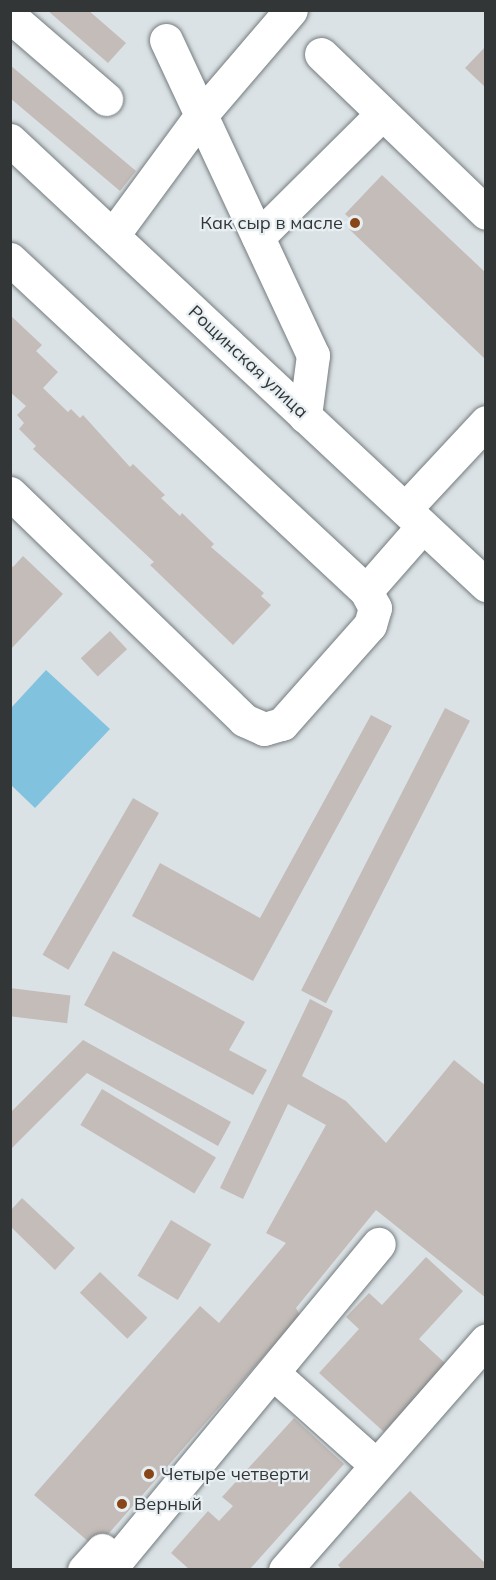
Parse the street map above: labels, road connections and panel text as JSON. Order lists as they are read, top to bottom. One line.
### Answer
{"streets":{"street":["Рощинская улица"]},"places":["Как сыр в масле","Четыре четверти","Верный"]}
